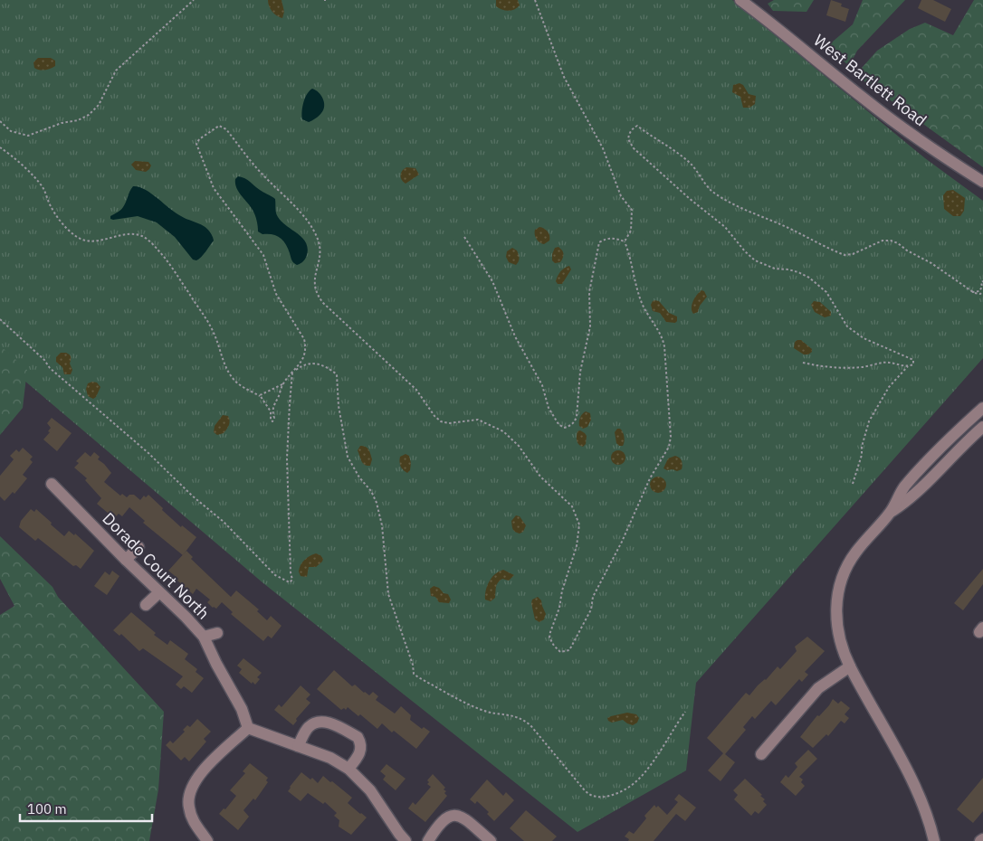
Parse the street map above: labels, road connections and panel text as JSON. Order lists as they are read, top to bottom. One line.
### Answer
{"streets":{"street":["West Bartlett Road","Dorado Court North"]},"scale_bar":"100 m"}
